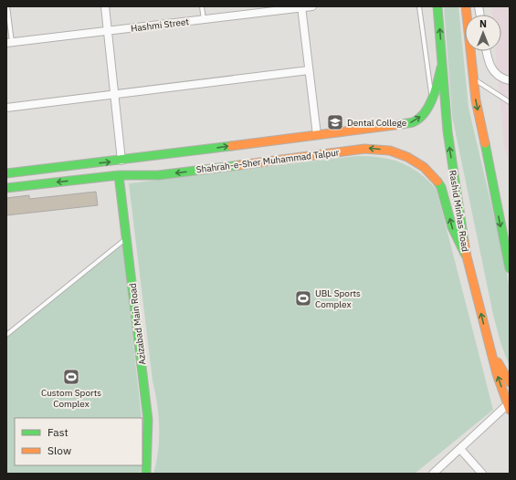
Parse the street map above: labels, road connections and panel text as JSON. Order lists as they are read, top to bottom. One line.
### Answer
{"streets":{"main road":["Shahrah-e-Sher Muhammad Talpur","Rashid Minhas Road","Azizabad Main Road"],"street":["Hashmi Street"]},"crossings":[["Shahrah-e-Sher Muhammad Talpur","Rashid Minhas Road"],["Shahrah-e-Sher Muhammad Talpur","Azizabad Main Road"]],"places":{"school or university":["Dental College"],"sports":["UBL Sports Complex","Custom Sports Complex"]},"legend":["Fast","Slow"],"north":"top"}
